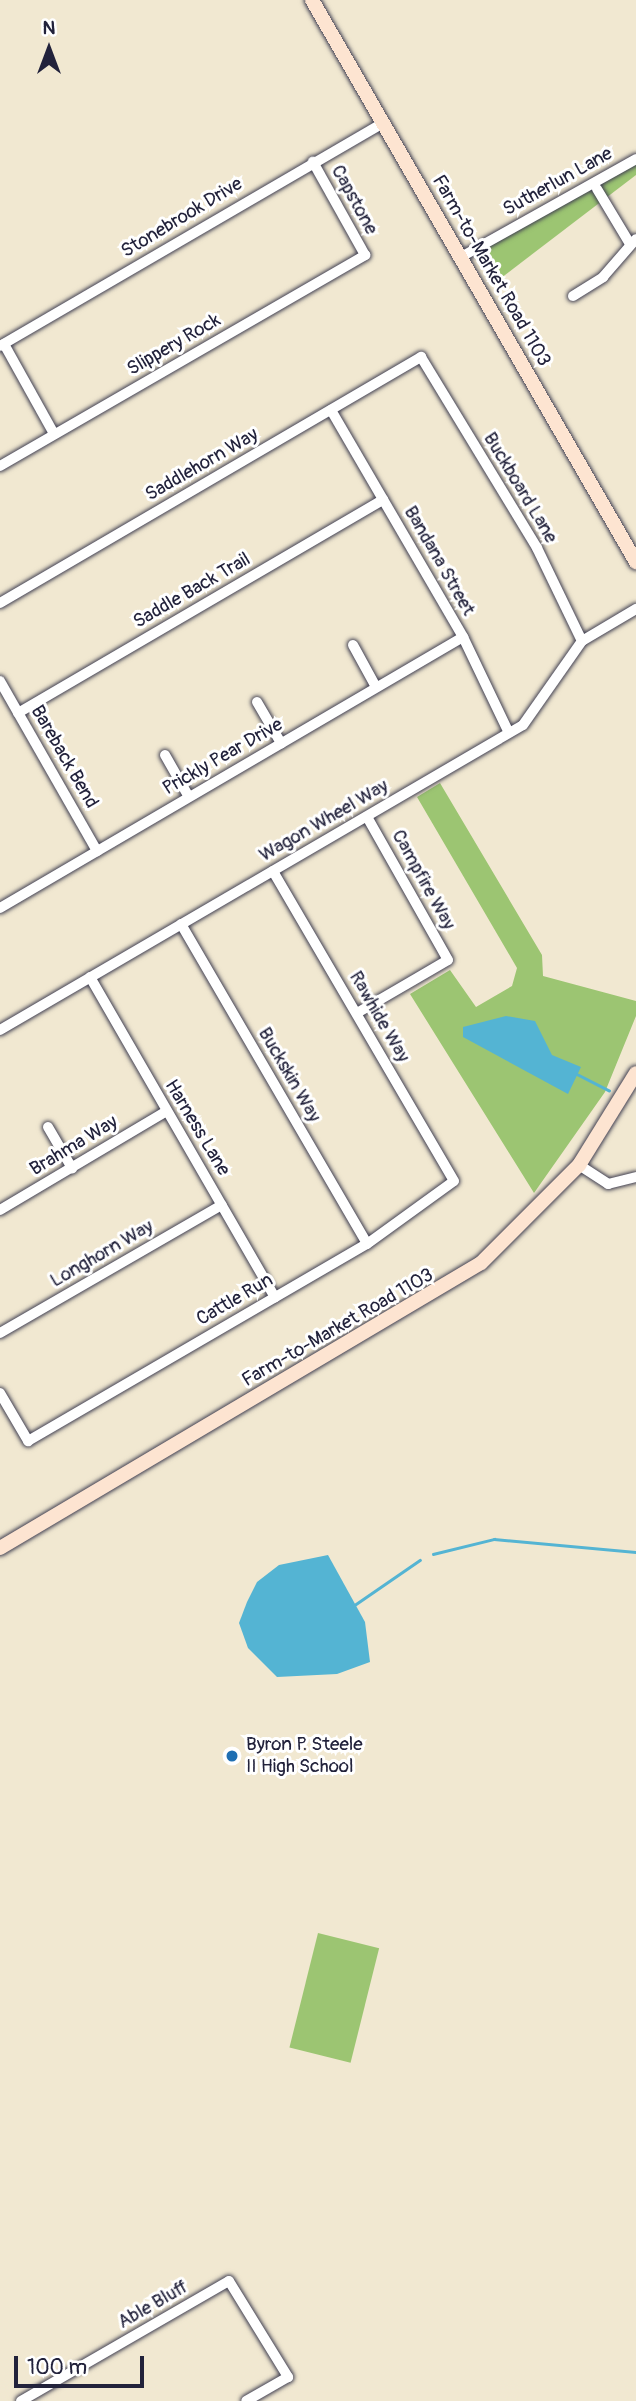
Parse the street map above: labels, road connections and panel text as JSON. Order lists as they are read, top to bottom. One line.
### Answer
{"streets":{"main road":["Farm-to-Market Road 1103"],"street":["Sutherlun Lane","Capstone","Stonebrook Drive","Slippery Rock","Saddlehorn Way","Buckboard Lane","Bandana Street","Saddle Back Trail","Bareback Bend","Prickly Pear Drive","Wagon Wheel Way","Campfire Way","Rawhide Way","Buckskin Way","Harness Lane","Brahma Way","Longhorn Way","Cattle Run","Able Bluff"]},"crossings":[["Sutherlun Lane","Farm-to-Market Road 1103"],["Capstone","Stonebrook Drive"],["Capstone","Slippery Rock"],["Stonebrook Drive","Farm-to-Market Road 1103"],["Saddlehorn Way","Buckboard Lane"],["Saddlehorn Way","Bandana Street"],["Buckboard Lane","Wagon Wheel Way"],["Bandana Street","Saddle Back Trail"],["Bandana Street","Prickly Pear Drive"],["Bandana Street","Wagon Wheel Way"],["Saddle Back Trail","Bareback Bend"],["Bareback Bend","Prickly Pear Drive"],["Wagon Wheel Way","Campfire Way"],["Wagon Wheel Way","Rawhide Way"],["Wagon Wheel Way","Buckskin Way"],["Wagon Wheel Way","Harness Lane"],["Campfire Way","Rawhide Way"],["Rawhide Way","Cattle Run"],["Buckskin Way","Cattle Run"],["Harness Lane","Brahma Way"],["Harness Lane","Longhorn Way"],["Harness Lane","Cattle Run"]],"places":["Byron P. Steele II High School"],"scale_bar":"100 m","north":"top"}
